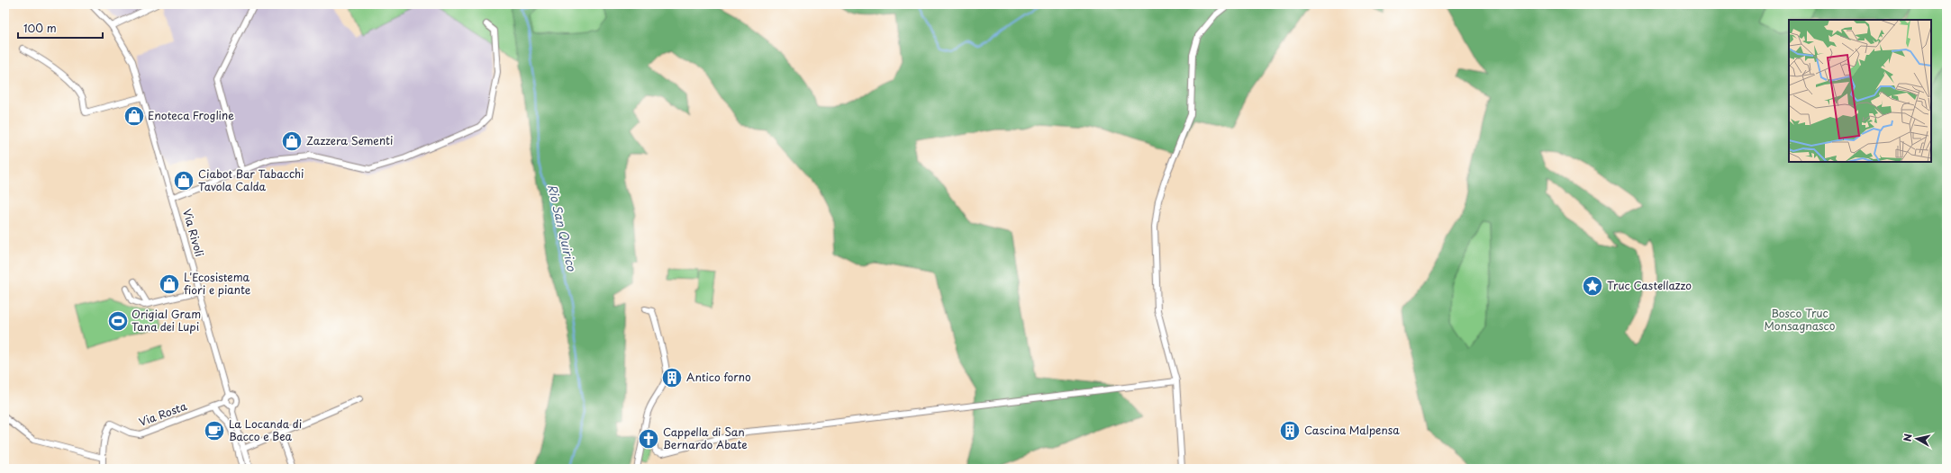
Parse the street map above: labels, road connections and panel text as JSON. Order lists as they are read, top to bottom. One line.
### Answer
{"streets":{"street":["Via Rivoli","Via Rosta"]},"crossings":[["Via Rivoli","Via Rosta"]],"water":["Rio San Quirico"],"parks":["Bosco Truc Monsagnasco"],"places":{"shop":["Enoteca Frogline","Zazzera Sementi","Ciabot Bar Tabacchi Tavola Calda","L'Ecosistema fiori e piante"],"place":["Truc Castellazzo"],"sports":["Origial Gram Tana dei Lupi"],"building":["Antico forno","Cascina Malpensa"],"cafe":["La Locanda di Bacco e Bea"],"church":["Cappella di San Bernardo Abate"]},"scale_bar":"100 m","north":"left"}
